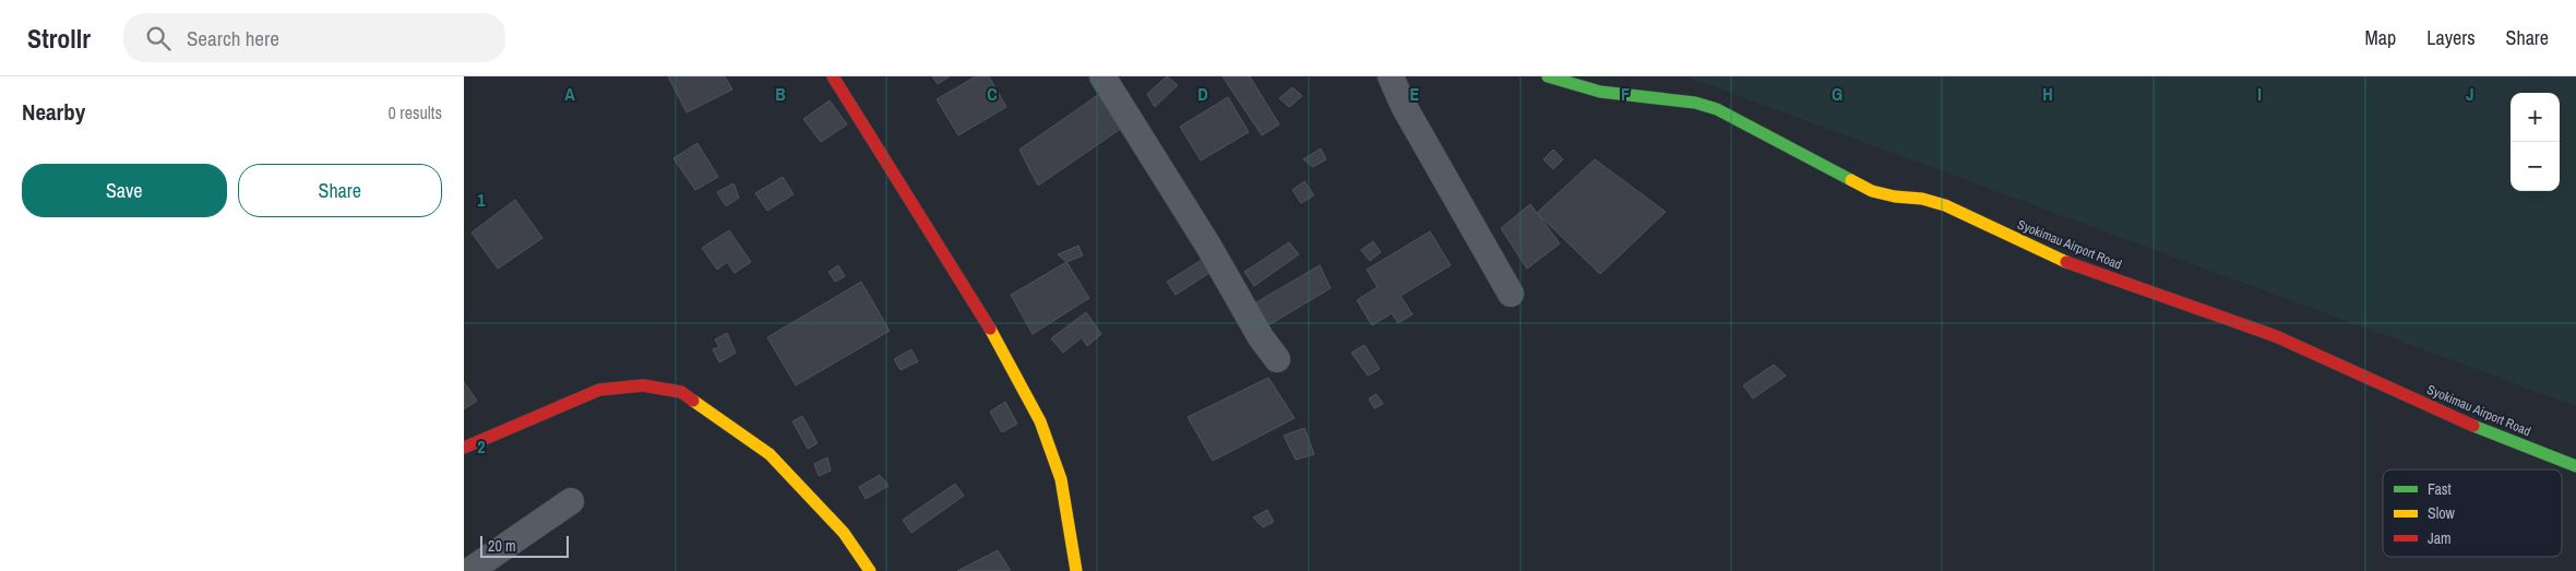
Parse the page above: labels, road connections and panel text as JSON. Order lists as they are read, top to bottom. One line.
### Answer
{"streets":{"street":["Syokimau Airport Road"]},"legend":["Fast","Slow","Jam"],"scale_bar":"20 m","page":{"header":"Strollr","search":"Search here","nav":["Map","Layers","Share"],"heading":["Nearby","0 results"],"map_buttons":["+","−"],"buttons":["Save","Share"],"scale":"20 m"},"grid":{"columns":["A","B","C","D","E","F","G","H","I","J"],"rows":["1","2"]}}
